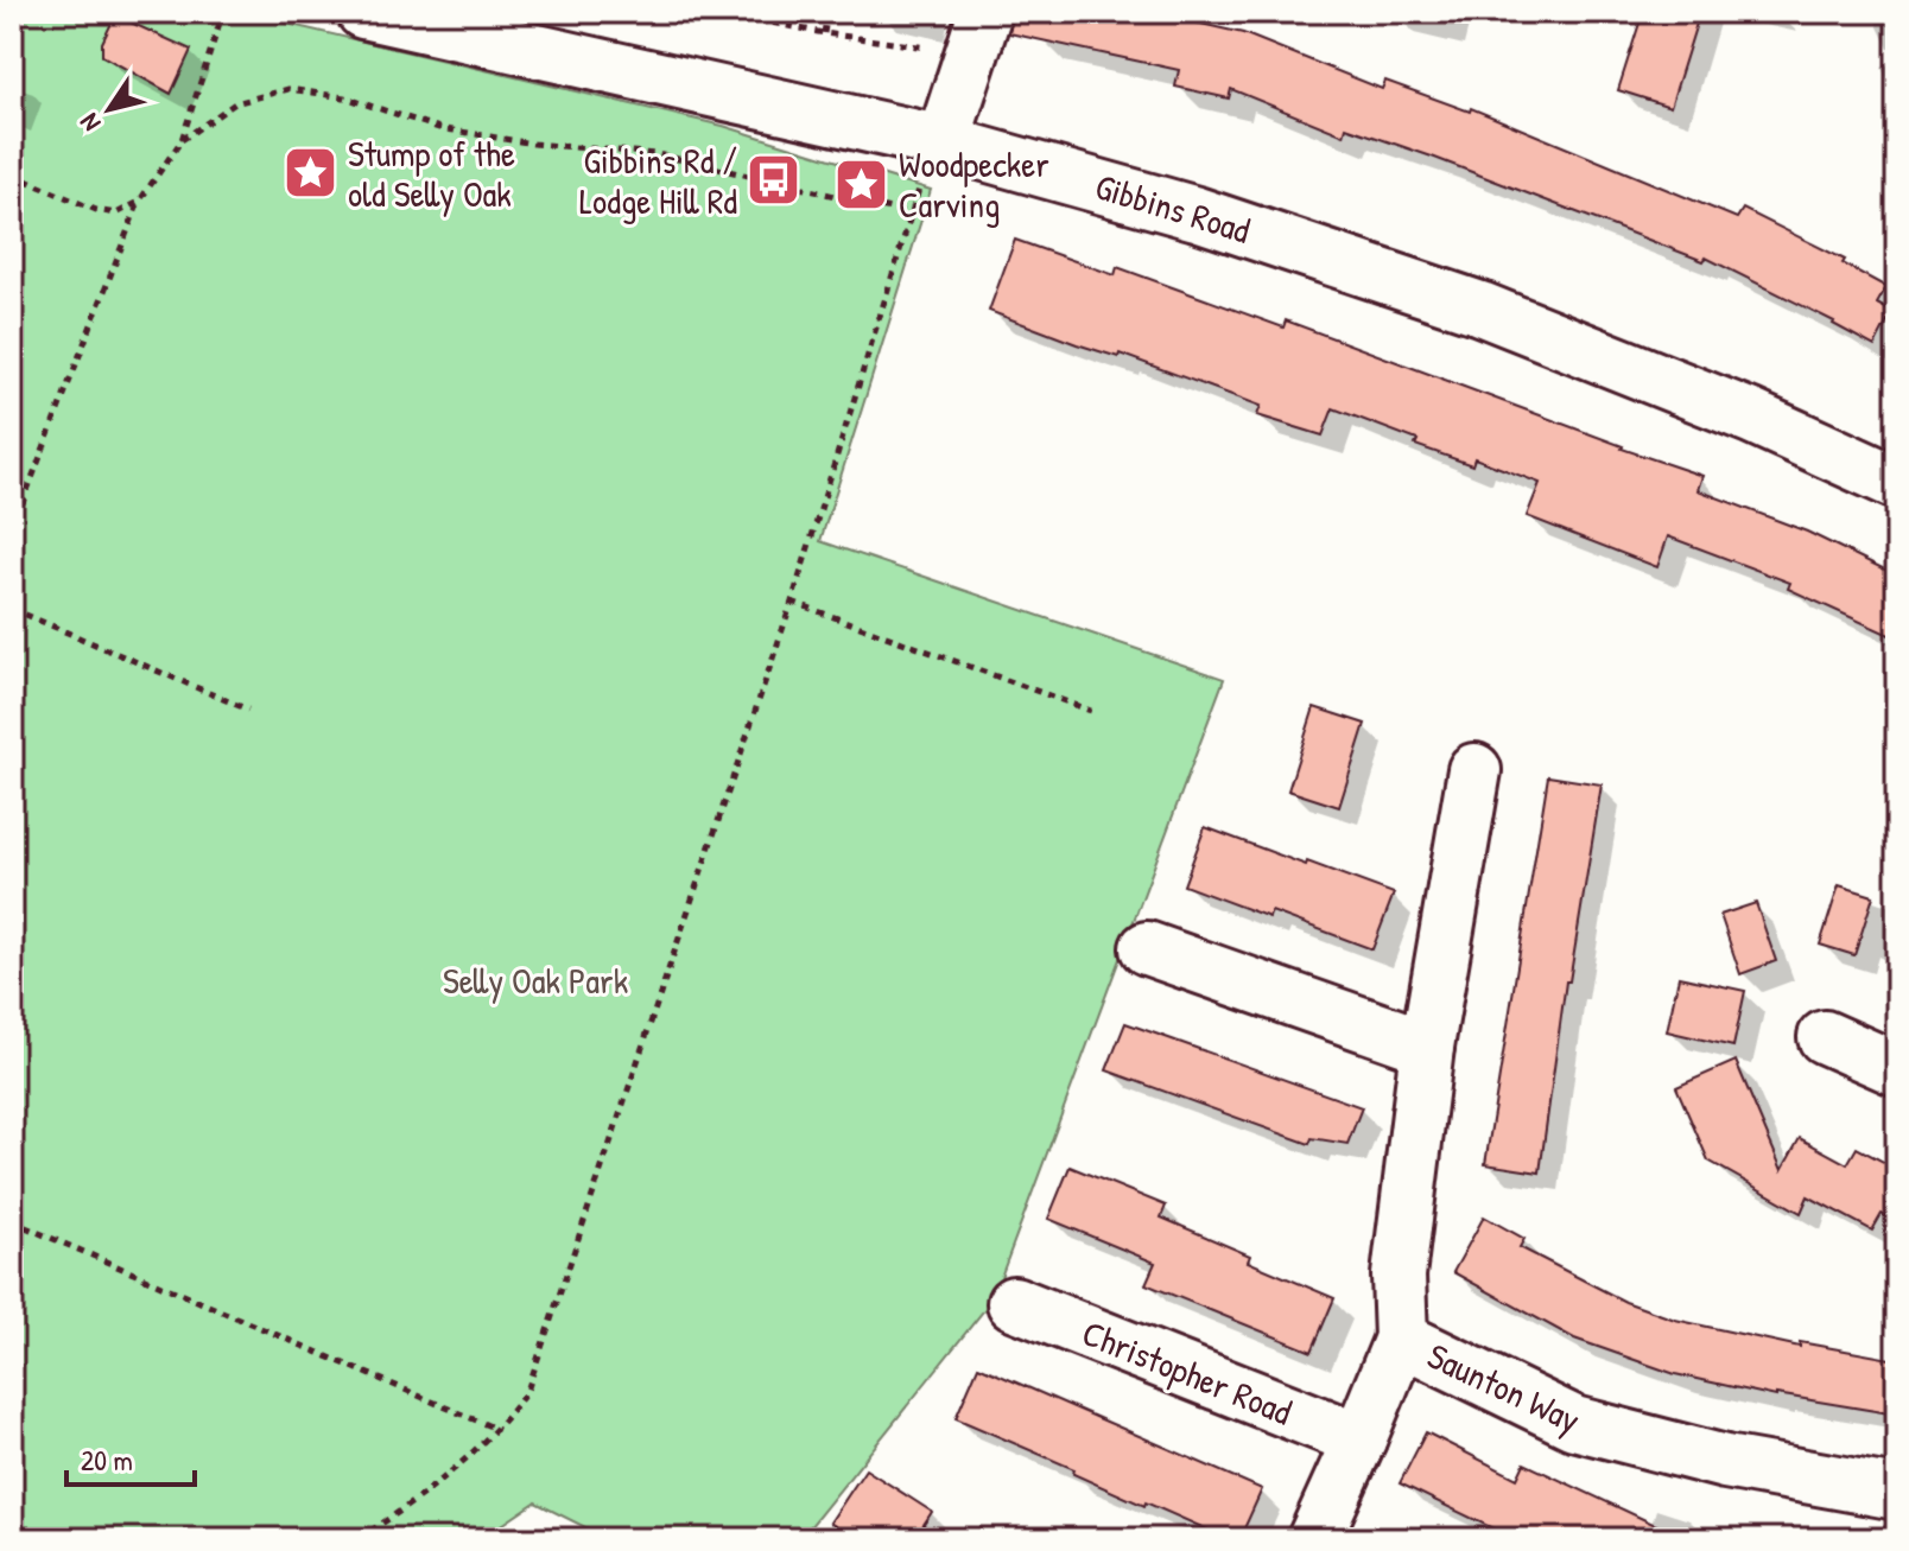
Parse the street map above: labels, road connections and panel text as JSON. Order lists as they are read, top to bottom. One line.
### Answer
{"streets":{"street":["Gibbins Road","Christopher Road","Saunton Way"]},"parks":["Selly Oak Park"],"places":{"place":["Stump of the old Selly Oak","Woodpecker Carving"],"bus stop":["Gibbins Rd / Lodge Hill Rd"]},"scale_bar":"20 m","north":"bottom left"}
